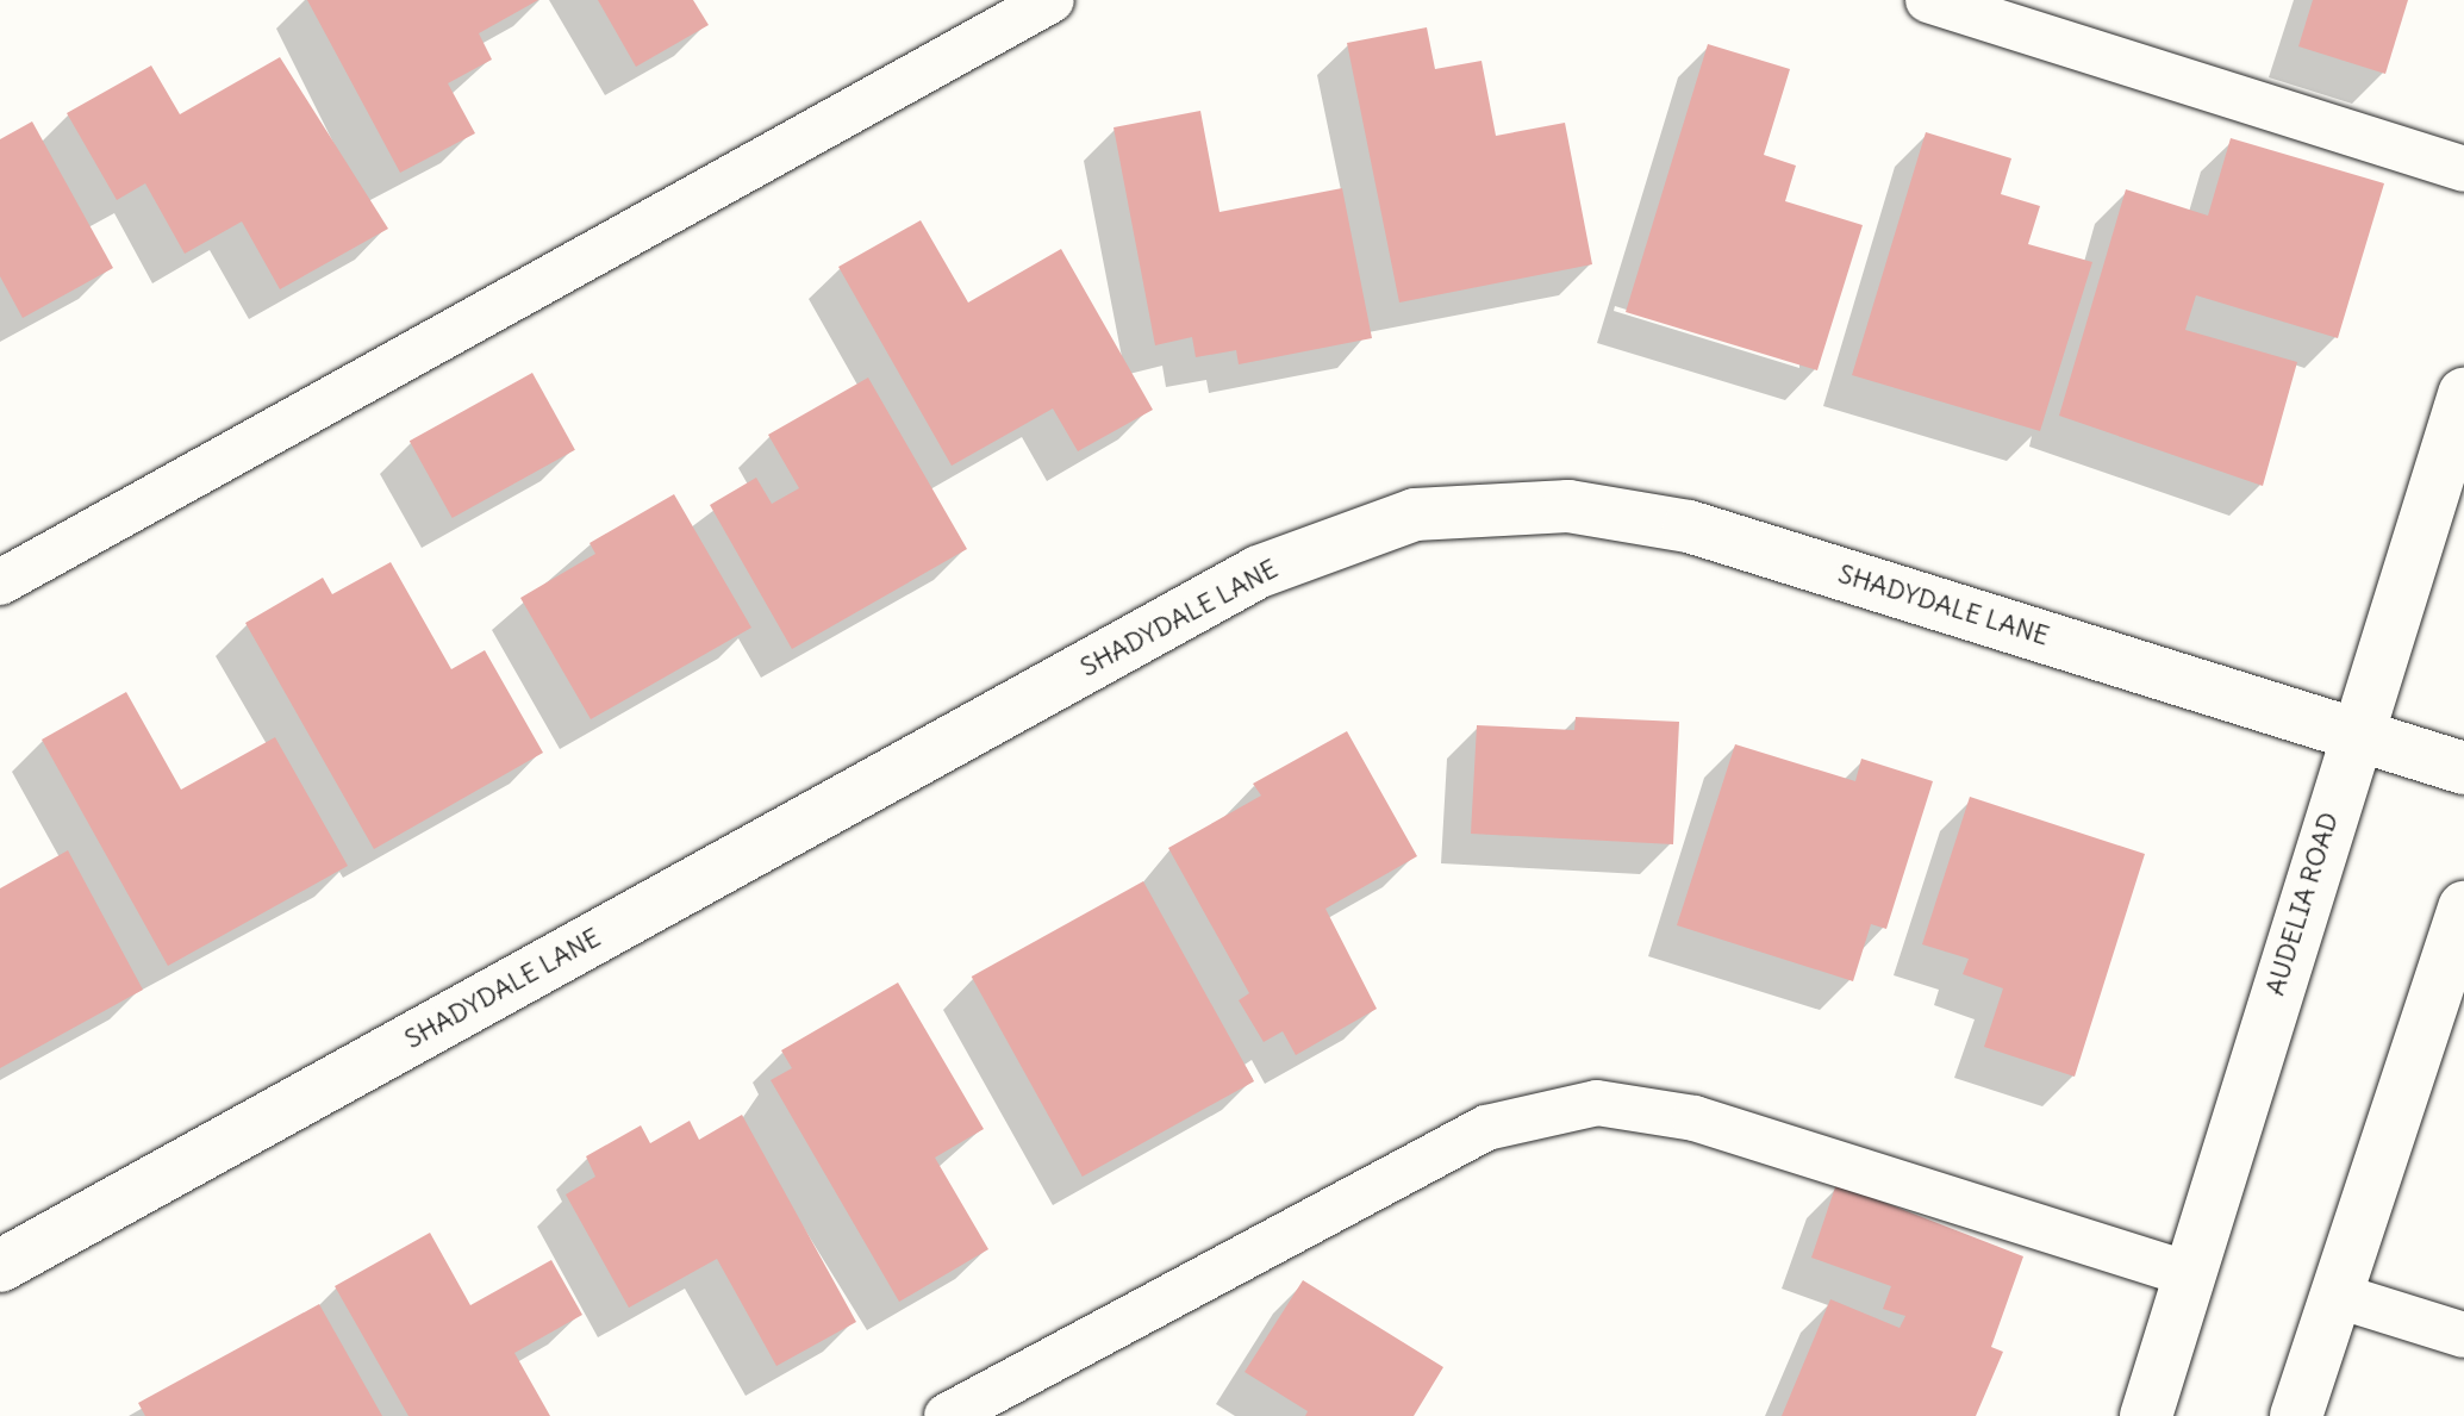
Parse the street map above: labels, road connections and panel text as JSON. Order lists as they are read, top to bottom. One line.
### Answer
{"streets":{"street":["SHADYDALE LANE","AUDELIA ROAD"]},"crossings":[["SHADYDALE LANE","AUDELIA ROAD"]]}
